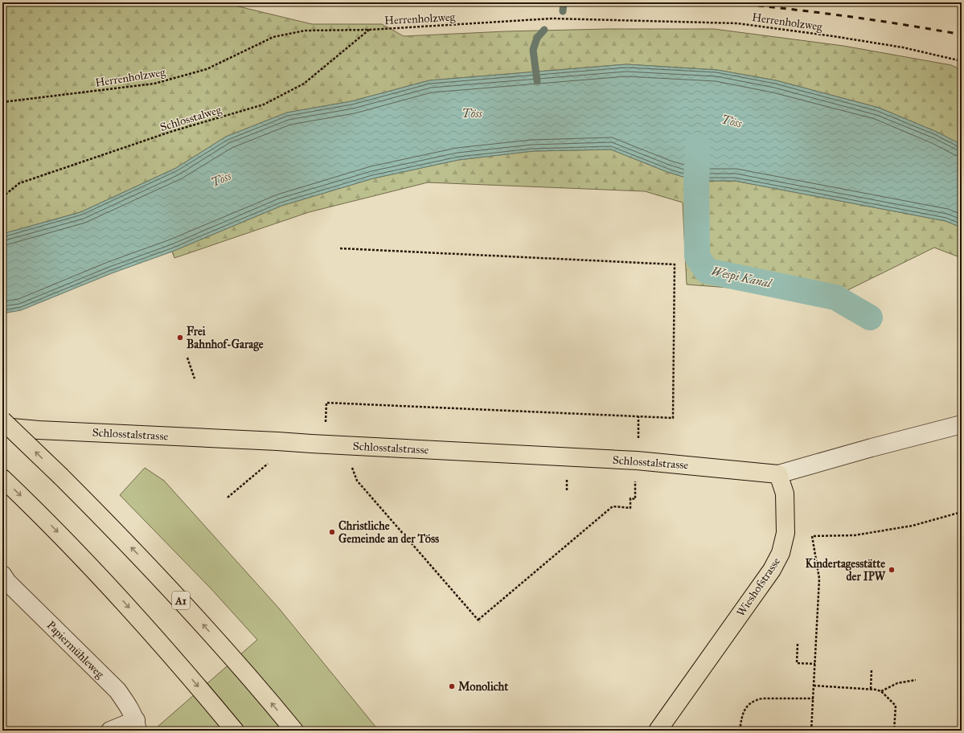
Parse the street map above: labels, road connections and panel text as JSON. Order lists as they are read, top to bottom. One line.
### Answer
{"streets":{"main road":["Schlosstalstrasse","Wieshofstrasse","A1"],"street":["Papiermühleweg"],"path":["Herrenholzweg","Schlosstalweg"]},"crossings":[["Herrenholzweg","Schlosstalweg"],["Schlosstalstrasse","Wieshofstrasse"]],"water":["Töss","Wespi Kanal"],"places":["Frei Bahnhof-Garage","Christliche Gemeinde an der Töss","Kindertagesstätte der IPW","Monolicht"]}
